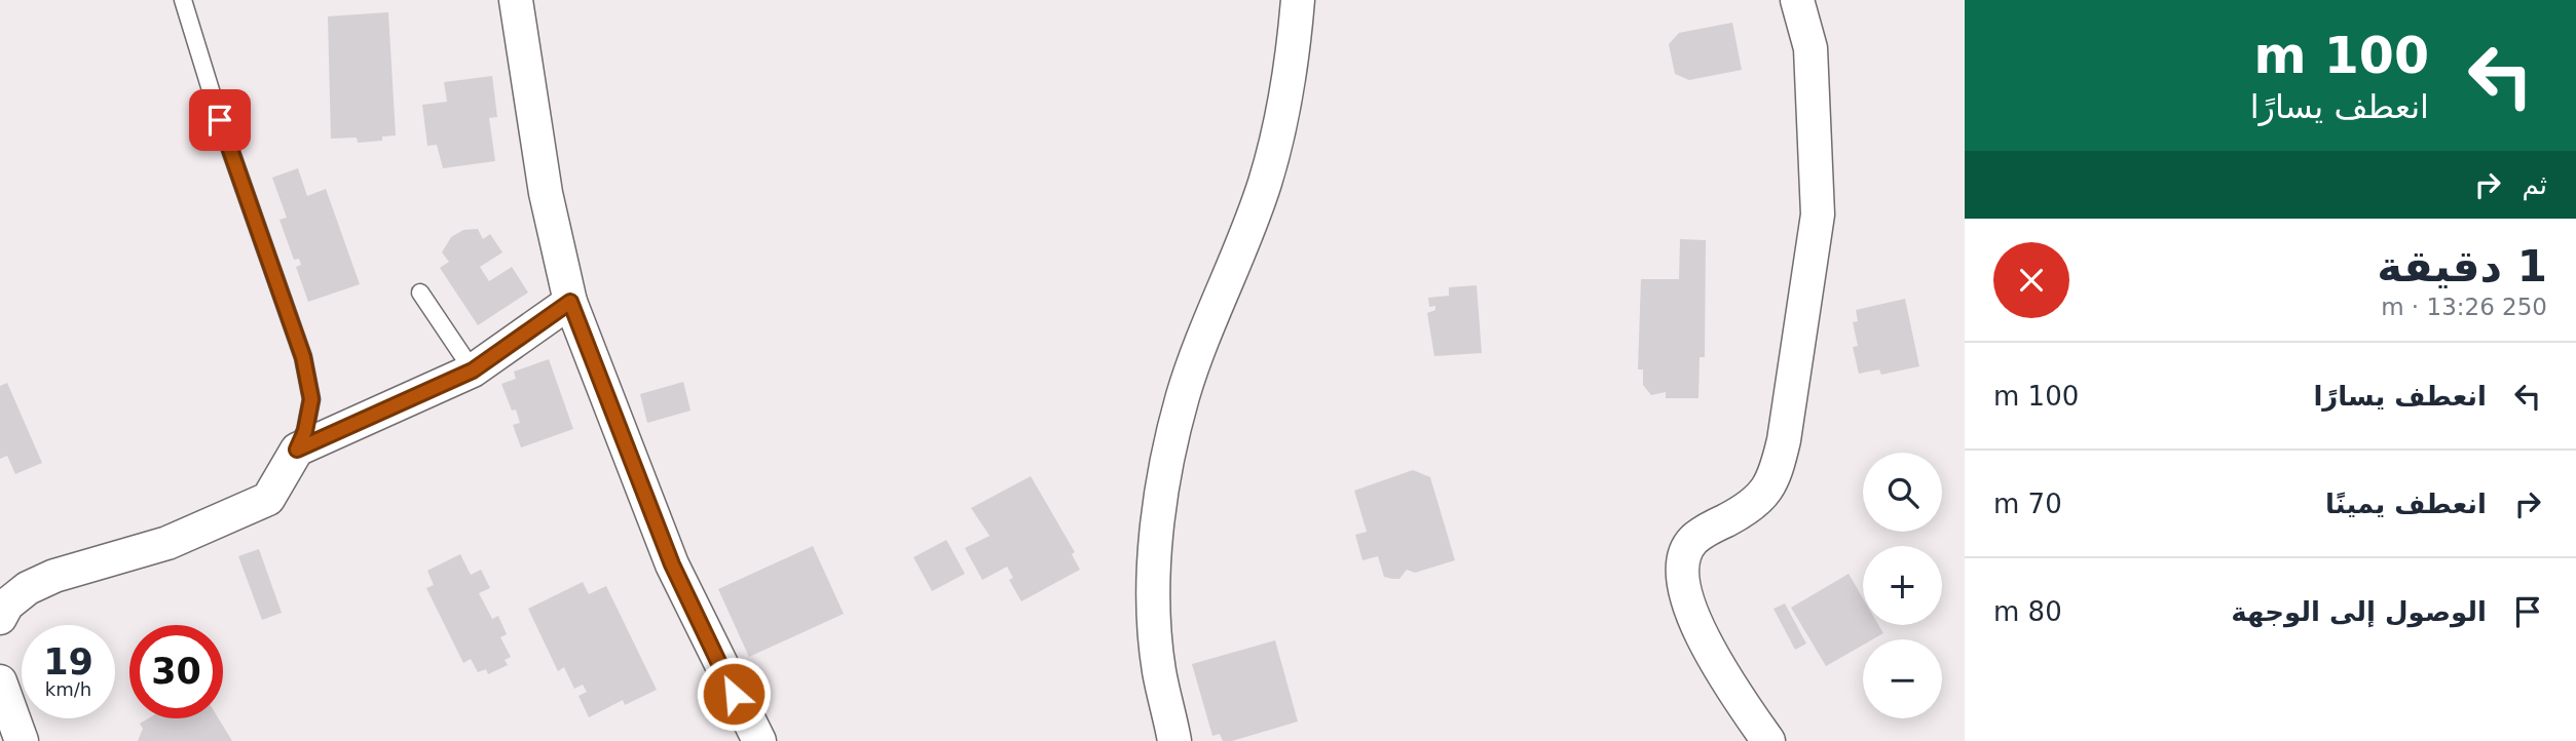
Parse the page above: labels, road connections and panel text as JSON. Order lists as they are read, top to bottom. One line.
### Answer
{"page":{"turn":["100 m","انعطف يسارًا"],"then":"ثم","heading":["1 دقيقة","250 m · 13:26"],"list":[{"name":"انعطف يسارًا","value":"100 m"},{"name":"انعطف يمينًا","value":"70 m"},{"name":"الوصول إلى الوجهة","value":"80 m"}],"map_buttons":["+","−"],"speed":"19 km/h","limit":"30"}}
